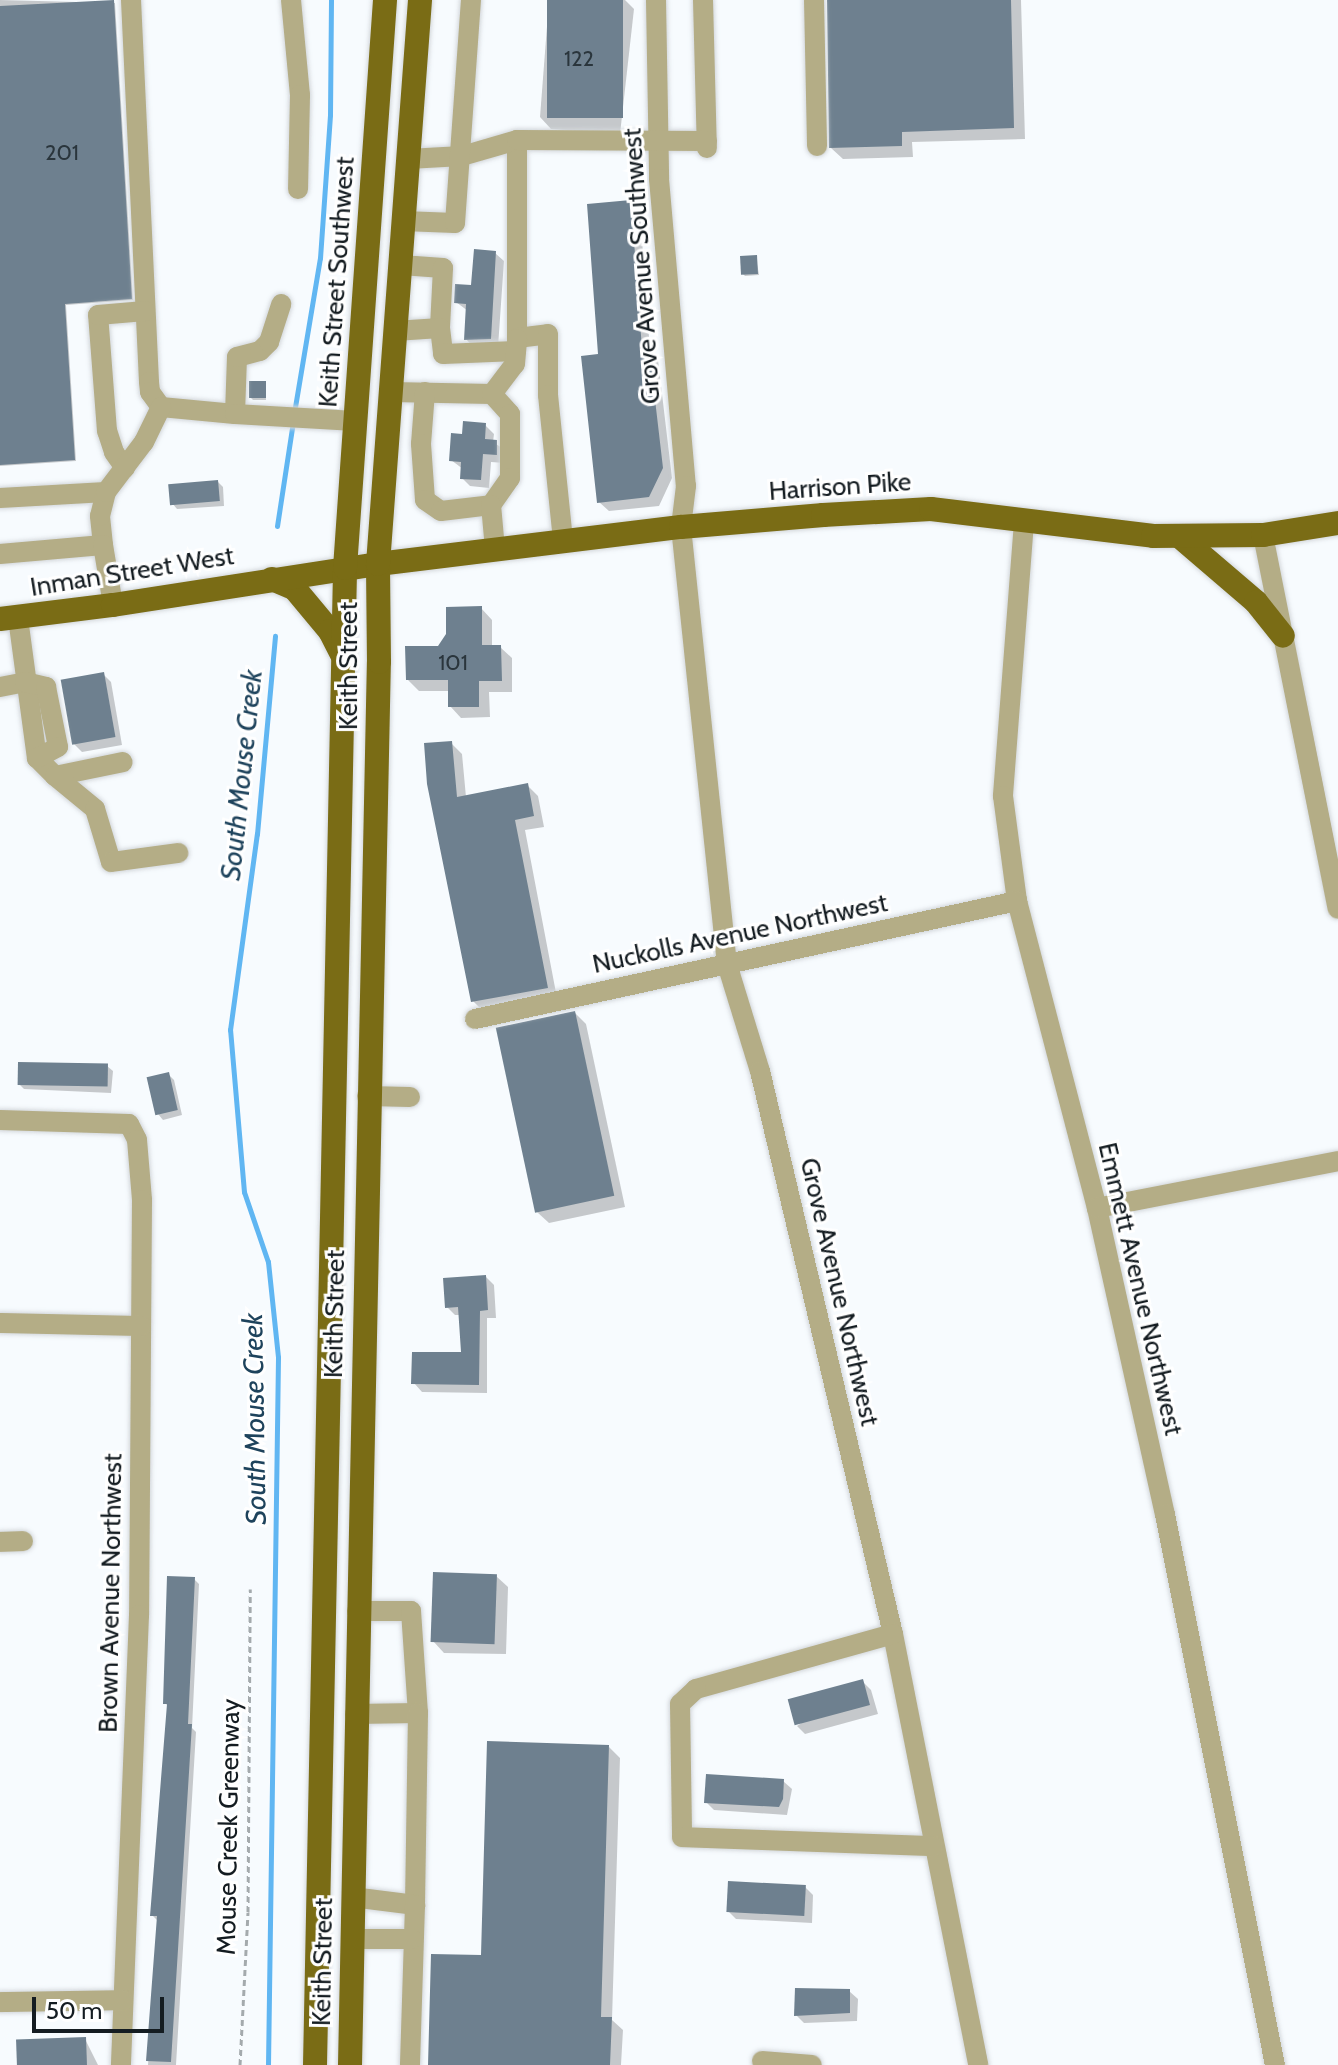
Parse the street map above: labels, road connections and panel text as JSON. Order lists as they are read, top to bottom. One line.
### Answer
{"streets":{"main road":["Keith Street Southwest","Harrison Pike","Inman Street West","Keith Street"],"street":["Grove Avenue Southwest","Nuckolls Avenue Northwest","Emmett Avenue Northwest","Grove Avenue Northwest","Brown Avenue Northwest"],"path":["Mouse Creek Greenway"]},"crossings":[["Grove Avenue Southwest","Harrison Pike"],["Grove Avenue Southwest","Grove Avenue Northwest"],["Keith Street Southwest","Harrison Pike"],["Keith Street Southwest","Inman Street West"],["Keith Street Southwest","Keith Street"],["Harrison Pike","Inman Street West"],["Harrison Pike","Keith Street"],["Harrison Pike","Emmett Avenue Northwest"],["Harrison Pike","Grove Avenue Northwest"],["Inman Street West","Keith Street"],["Nuckolls Avenue Northwest","Emmett Avenue Northwest"],["Nuckolls Avenue Northwest","Grove Avenue Northwest"]],"water":["South Mouse Creek"],"house_numbers":["122","201","101"],"scale_bar":"50 m"}
